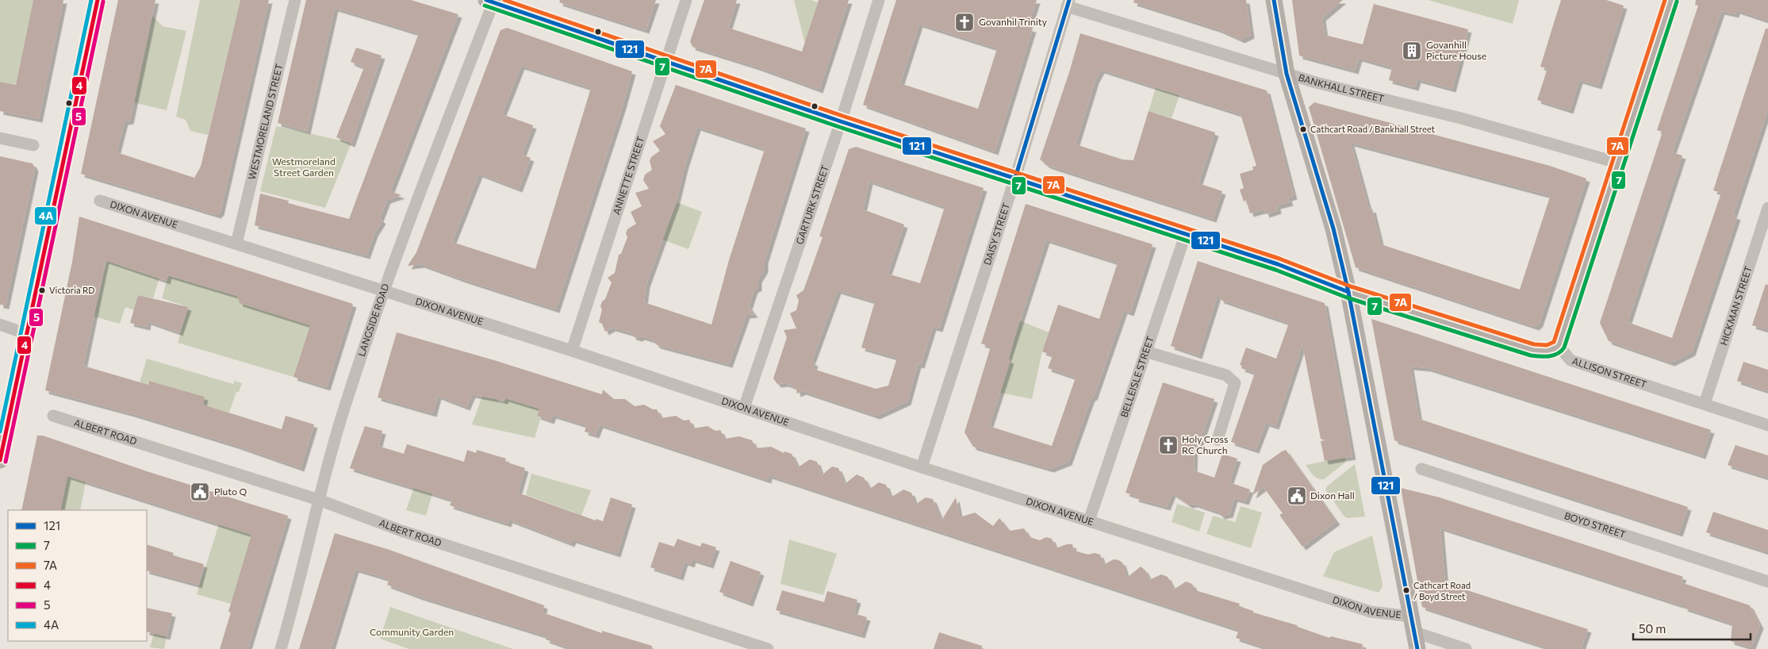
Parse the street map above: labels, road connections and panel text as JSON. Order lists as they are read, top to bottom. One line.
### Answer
{"streets":{"street":["BANKHALL STREET","WESTMORELAND STREET","ANNETTE STREET","GARTURK STREET","DIXON AVENUE","DAISY STREET","HICKMAN STREET","LANGSIDE ROAD","ALLISON STREET","BELLEISLE STREET","ALBERT ROAD","BOYD STREET"]},"crossings":[["BANKHALL STREET","DAISY STREET"],["WESTMORELAND STREET","DIXON AVENUE"],["ANNETTE STREET","DIXON AVENUE"],["GARTURK STREET","DIXON AVENUE"],["DIXON AVENUE","DAISY STREET"],["DIXON AVENUE","LANGSIDE ROAD"],["DIXON AVENUE","BELLEISLE STREET"],["HICKMAN STREET","ALLISON STREET"],["LANGSIDE ROAD","ALBERT ROAD"]],"parks":["Westmoreland Street Garden","Community Garden"],"places":{"church":["Govanhil Trinity","Holy Cross RC Church"],"building":["Govanhill Picture House"],"other":["Cathcart Road / Bankhall Street","Victoria RD","Cathcart Road / Boyd Street"],"public building":["Pluto Q","Dixon Hall"]},"lines":["transit line 121","transit line 7A","transit line 4","transit line 4A","transit line 7","transit line 5"],"legend":["121","7","7A","4","5","4A"],"scale_bar":"50 m"}
